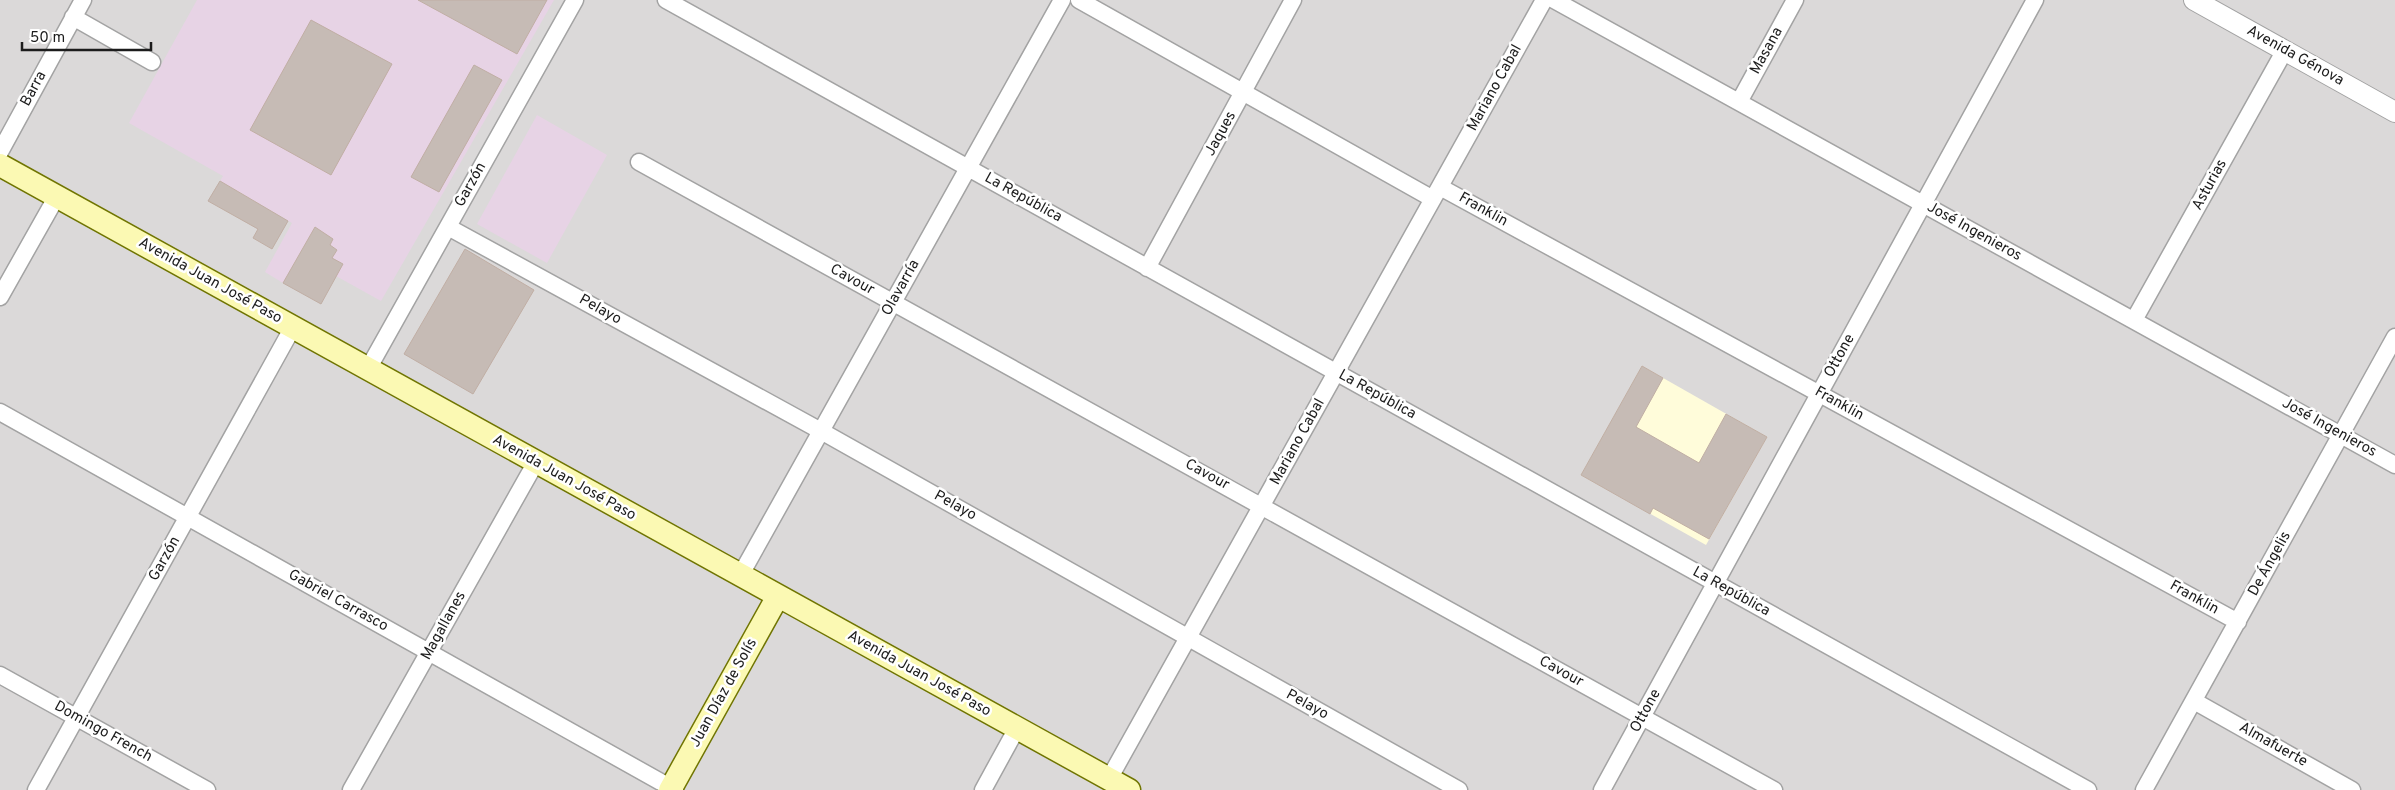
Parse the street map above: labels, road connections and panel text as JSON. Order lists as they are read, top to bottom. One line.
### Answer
{"streets":{"main road":["Avenida Juan José Paso","Juan Díaz de Solís"],"street":["Masana","Avenida Génova","Mariano Cabal","Barra","Jaques","Garzón","Asturias","La República","Franklin","José Ingenieros","Cavour","Olavarría","Pelayo","Ottone","De Ángelis","Gabriel Carrasco","Magallanes","Domingo French","Almafuerte"]},"crossings":[["Masana","José Ingenieros"],["Avenida Génova","Asturias"],["Mariano Cabal","La República"],["Mariano Cabal","Franklin"],["Mariano Cabal","Cavour"],["Mariano Cabal","Avenida Juan José Paso"],["Mariano Cabal","Pelayo"],["Jaques","La República"],["Jaques","Franklin"],["Garzón","Avenida Juan José Paso"],["Garzón","Pelayo"],["Garzón","Gabriel Carrasco"],["Garzón","Domingo French"],["Asturias","José Ingenieros"],["La República","Olavarría"],["La República","Ottone"],["Franklin","Ottone"],["Franklin","De Ángelis"],["José Ingenieros","Ottone"],["José Ingenieros","De Ángelis"],["Cavour","Olavarría"],["Cavour","Ottone"],["Avenida Juan José Paso","Olavarría"],["Avenida Juan José Paso","Magallanes"],["Avenida Juan José Paso","Juan Díaz de Solís"],["Olavarría","Pelayo"],["De Ángelis","Almafuerte"],["Gabriel Carrasco","Magallanes"],["Gabriel Carrasco","Juan Díaz de Solís"]],"scale_bar":"50 m"}
